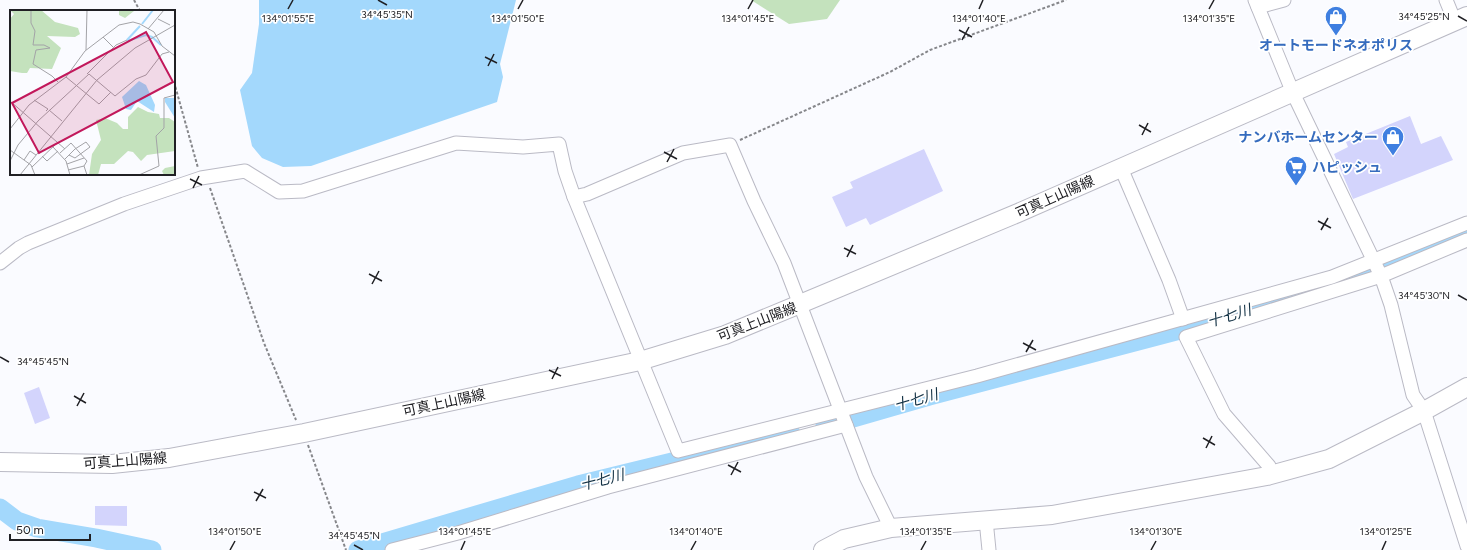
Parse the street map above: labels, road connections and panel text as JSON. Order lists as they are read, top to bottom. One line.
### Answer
{"streets":{"main road":["可真上山陽線"]},"water":["十七川"],"places":{"shop":["オートモードネオポリス","ナンバホームセンター"],"supermarket":["ハピッシュ"]},"scale_bar":"50 m","coordinates":["34°45'35\"N","34°45'25\"N","134°01'55\"E","134°01'50\"E","134°01'45\"E","134°01'40\"E","134°01'35\"E","34°45'30\"N","34°45'45\"N","134°01'30\"E","134°01'25\"E"]}
